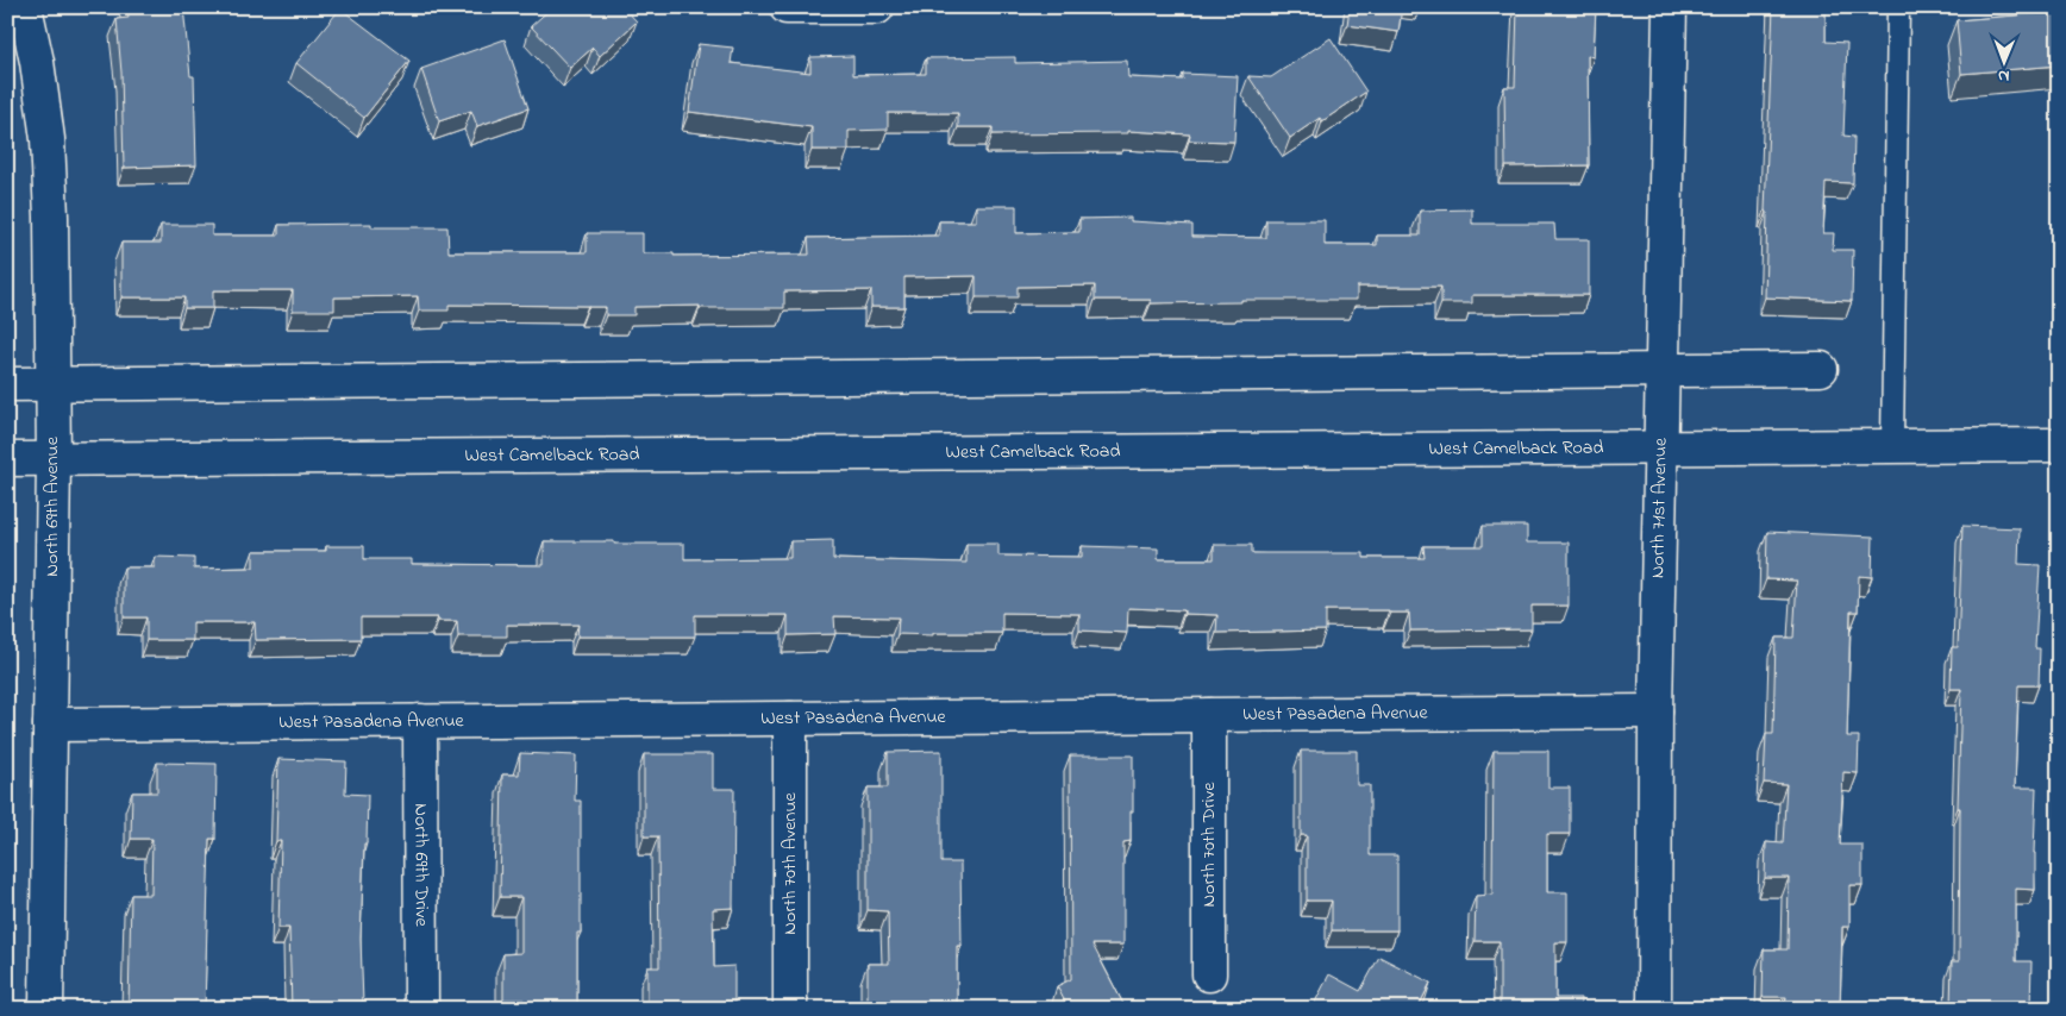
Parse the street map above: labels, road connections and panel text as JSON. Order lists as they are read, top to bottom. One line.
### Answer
{"streets":{"street":["West Camelback Road","North 69th Avenue","North 71st Avenue","West Pasadena Avenue","North 70th Drive","North 70th Avenue","North 69th Drive"]},"crossings":[["West Camelback Road","North 69th Avenue"],["West Camelback Road","North 71st Avenue"],["North 69th Avenue","West Pasadena Avenue"],["North 71st Avenue","West Pasadena Avenue"],["West Pasadena Avenue","North 70th Drive"],["West Pasadena Avenue","North 70th Avenue"],["West Pasadena Avenue","North 69th Drive"]],"north":"bottom"}
